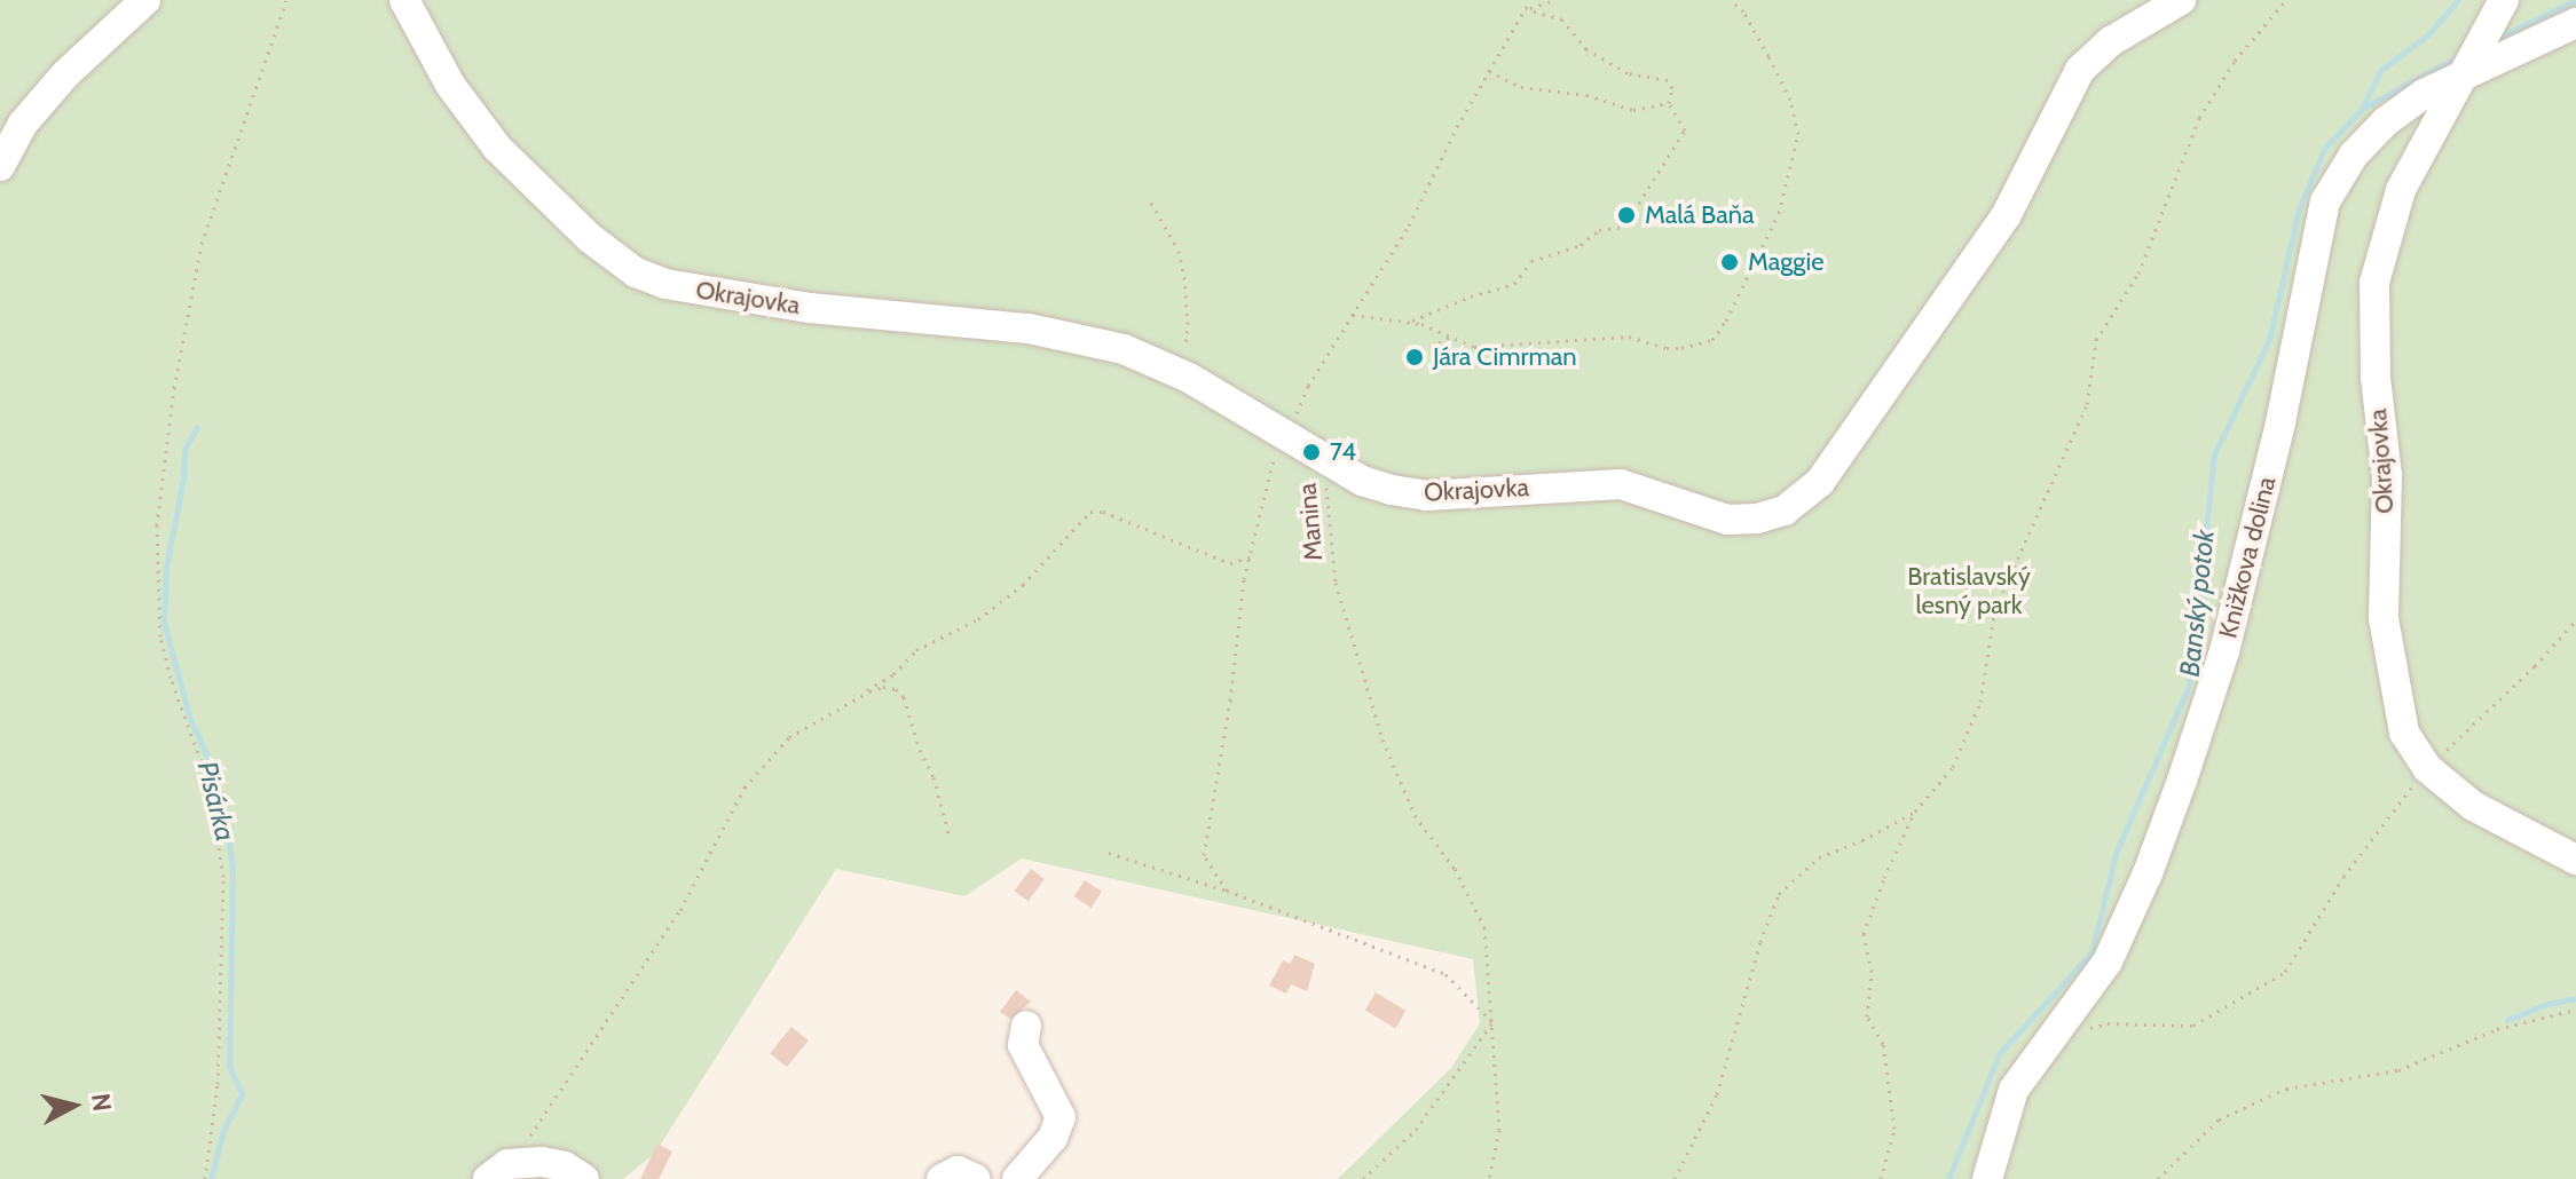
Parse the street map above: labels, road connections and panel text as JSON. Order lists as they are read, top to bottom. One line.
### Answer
{"streets":{"street":["Okrajovka","Knižkova dolina"],"path":["Manina"]},"crossings":[["Okrajovka","Manina"],["Okrajovka","Knižkova dolina"]],"water":["Banský potok","Pisárka"],"parks":["Bratislavský lesný park"],"places":["Malá Baňa","Maggie","Jára Cimrman","74"],"north":"right"}
